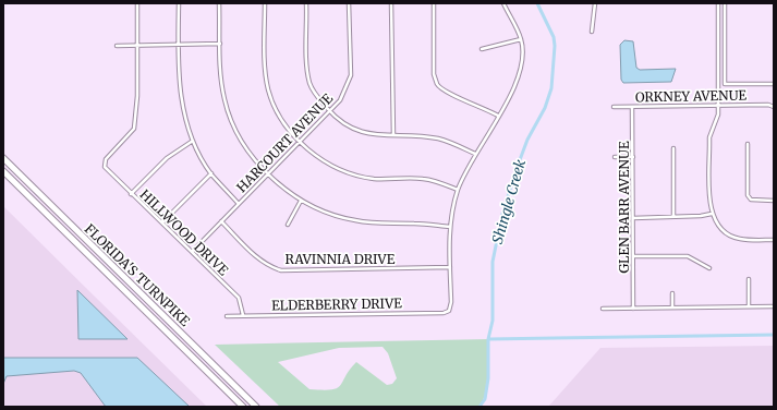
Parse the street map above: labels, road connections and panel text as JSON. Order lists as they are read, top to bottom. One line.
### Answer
{"streets":{"highway":["FLORIDA'S TURNPIKE"],"street":["ORKNEY AVENUE","HARCOURT AVENUE","GLEN BARR AVENUE","HILLWOOD DRIVE","RAVINNIA DRIVE","ELDERBERRY DRIVE"]},"crossings":[["ORKNEY AVENUE","GLEN BARR AVENUE"],["HARCOURT AVENUE","HILLWOOD DRIVE"],["HARCOURT AVENUE","RAVINNIA DRIVE"],["HILLWOOD DRIVE","ELDERBERRY DRIVE"],["RAVINNIA DRIVE","ELDERBERRY DRIVE"]],"water":["Shingle Creek"]}
